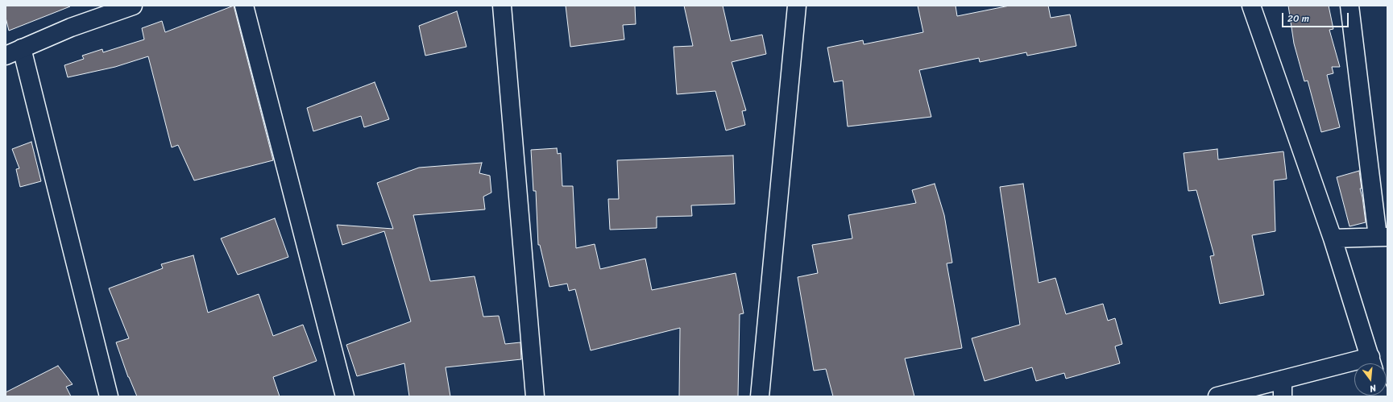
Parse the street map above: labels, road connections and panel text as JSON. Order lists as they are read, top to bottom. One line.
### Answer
{"scale_bar":"20 m","north":"bottom"}
